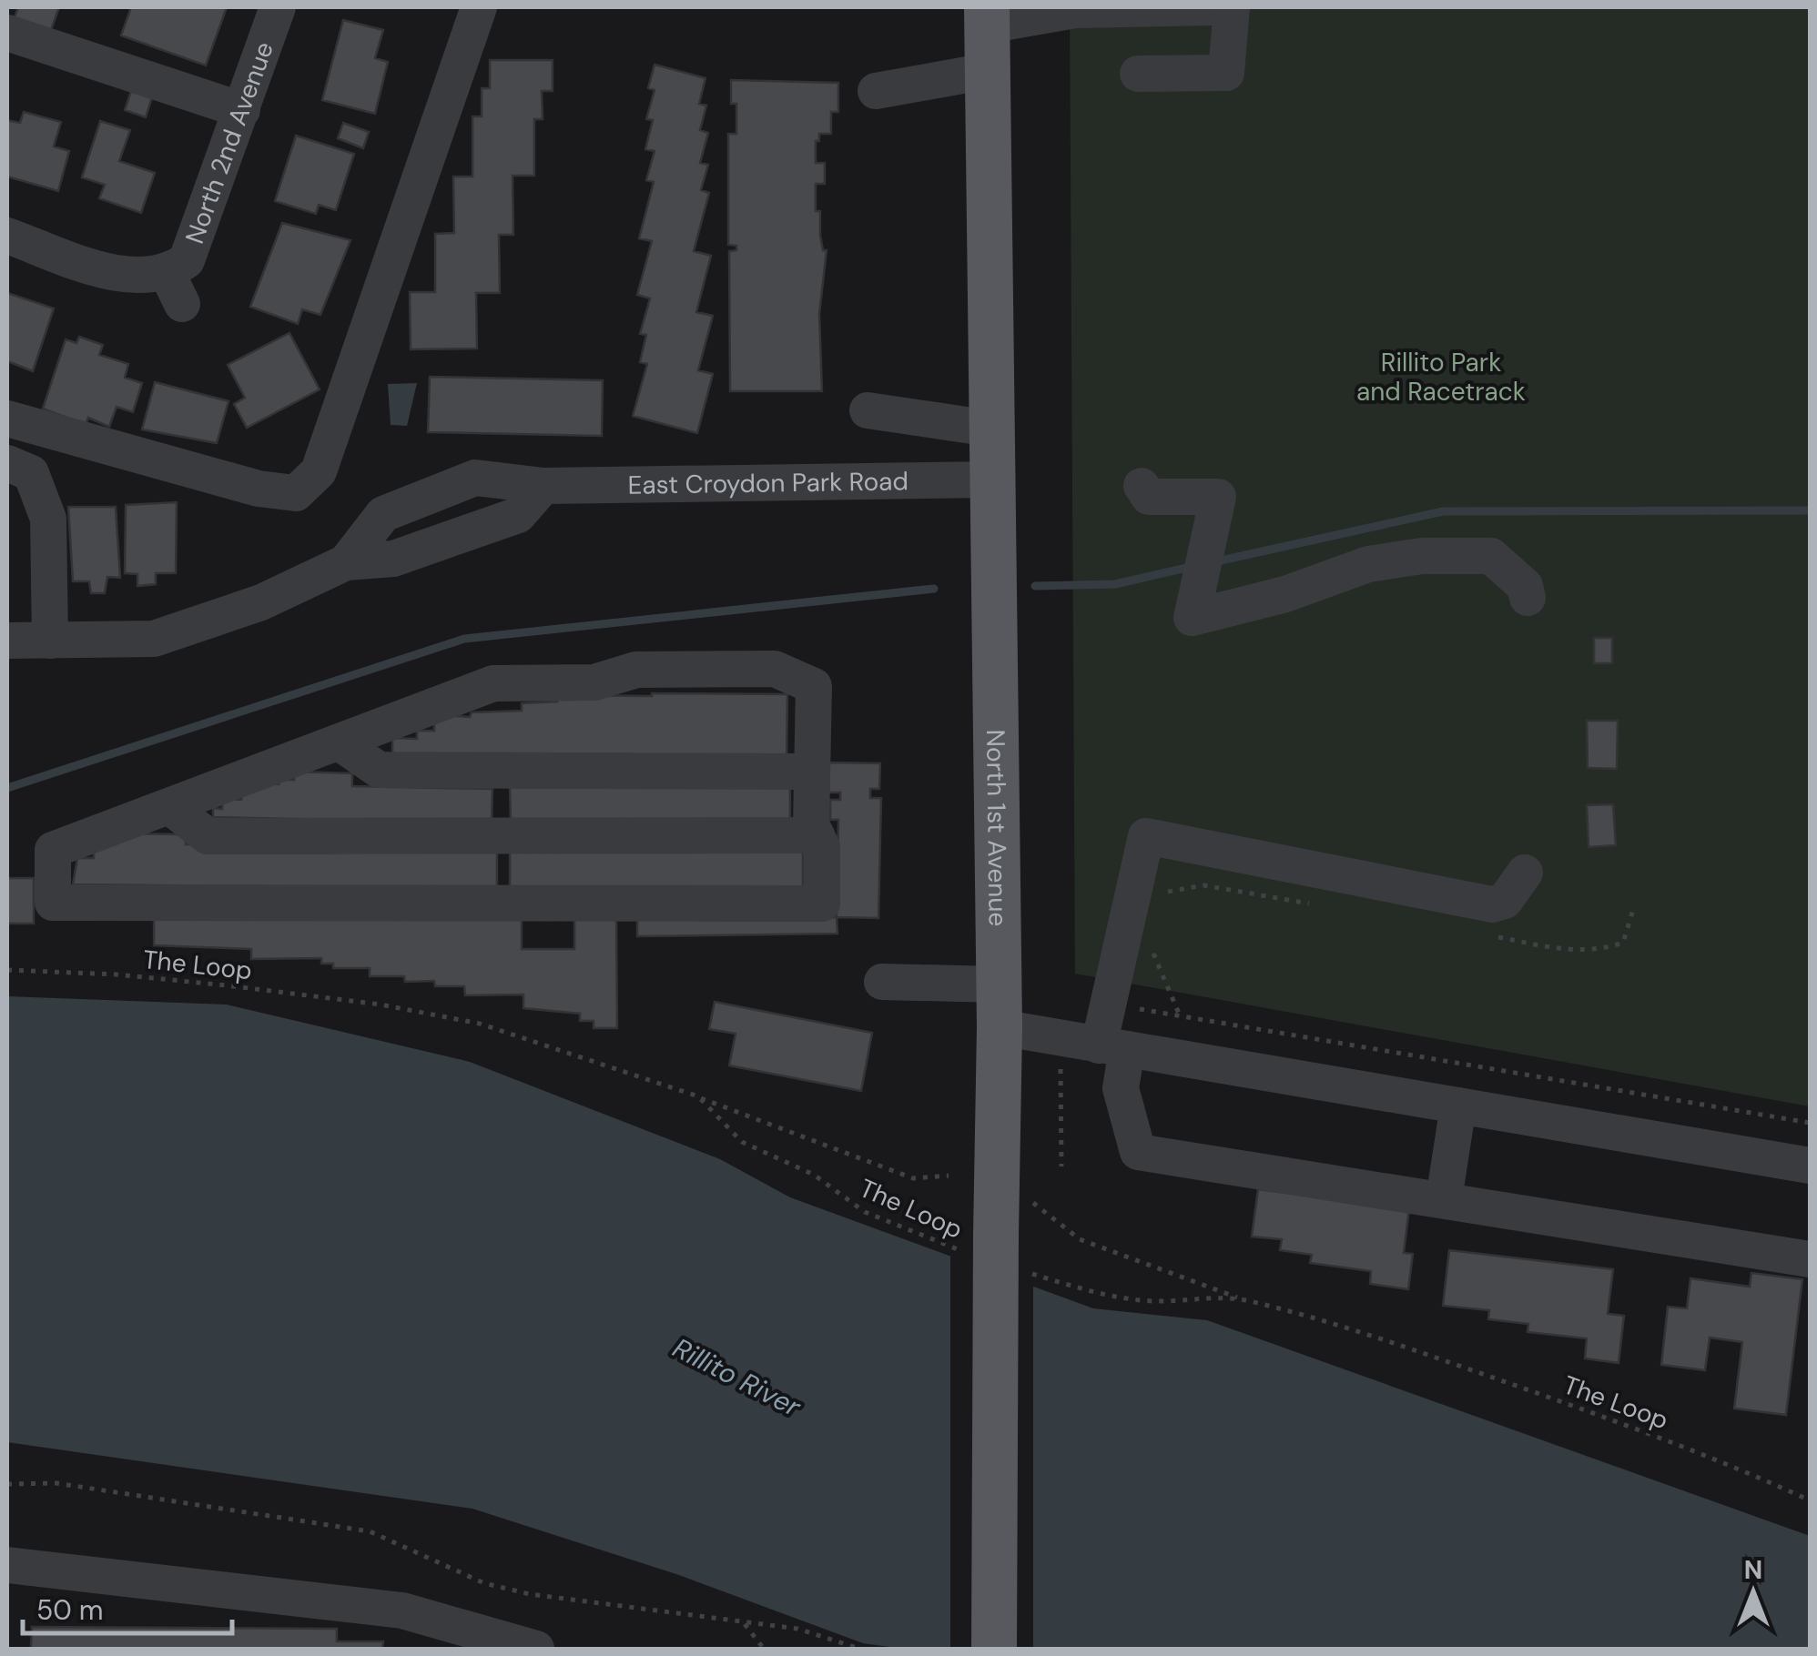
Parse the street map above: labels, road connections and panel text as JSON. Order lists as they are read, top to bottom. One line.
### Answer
{"streets":{"main road":["North 1st Avenue"],"street":["North 2nd Avenue","East Croydon Park Road"],"path":["The Loop"]},"crossings":[["East Croydon Park Road","North 1st Avenue"],["North 1st Avenue","The Loop"]],"water":["Rillito River"],"parks":["Rillito Park and Racetrack"],"scale_bar":"50 m","north":"top"}
